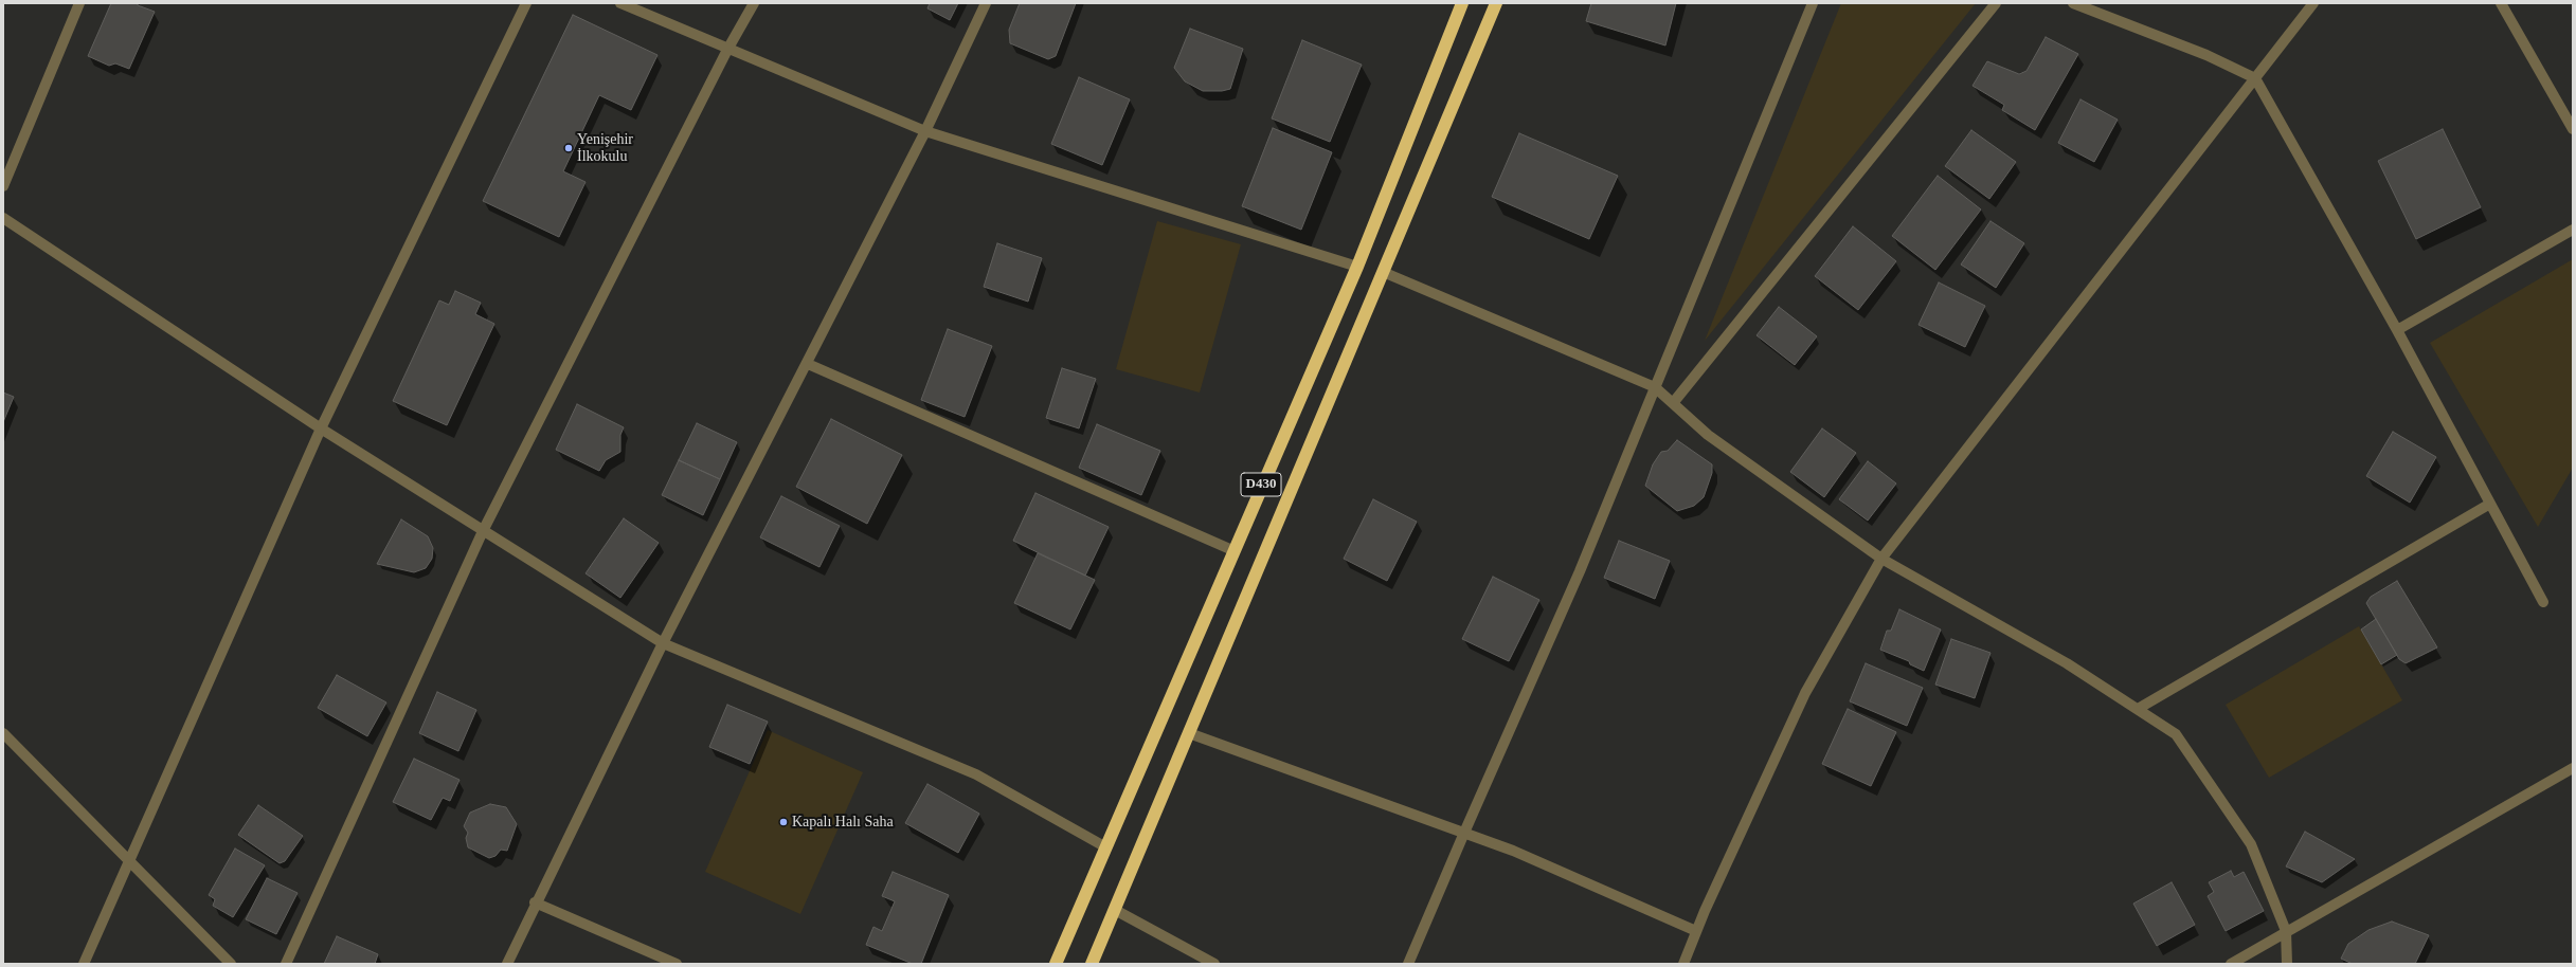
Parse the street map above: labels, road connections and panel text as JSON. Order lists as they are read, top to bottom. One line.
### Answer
{"streets":{"highway":["D430"]},"places":["Yenişehir İlkokulu","Kapalı Halı Saha"]}
